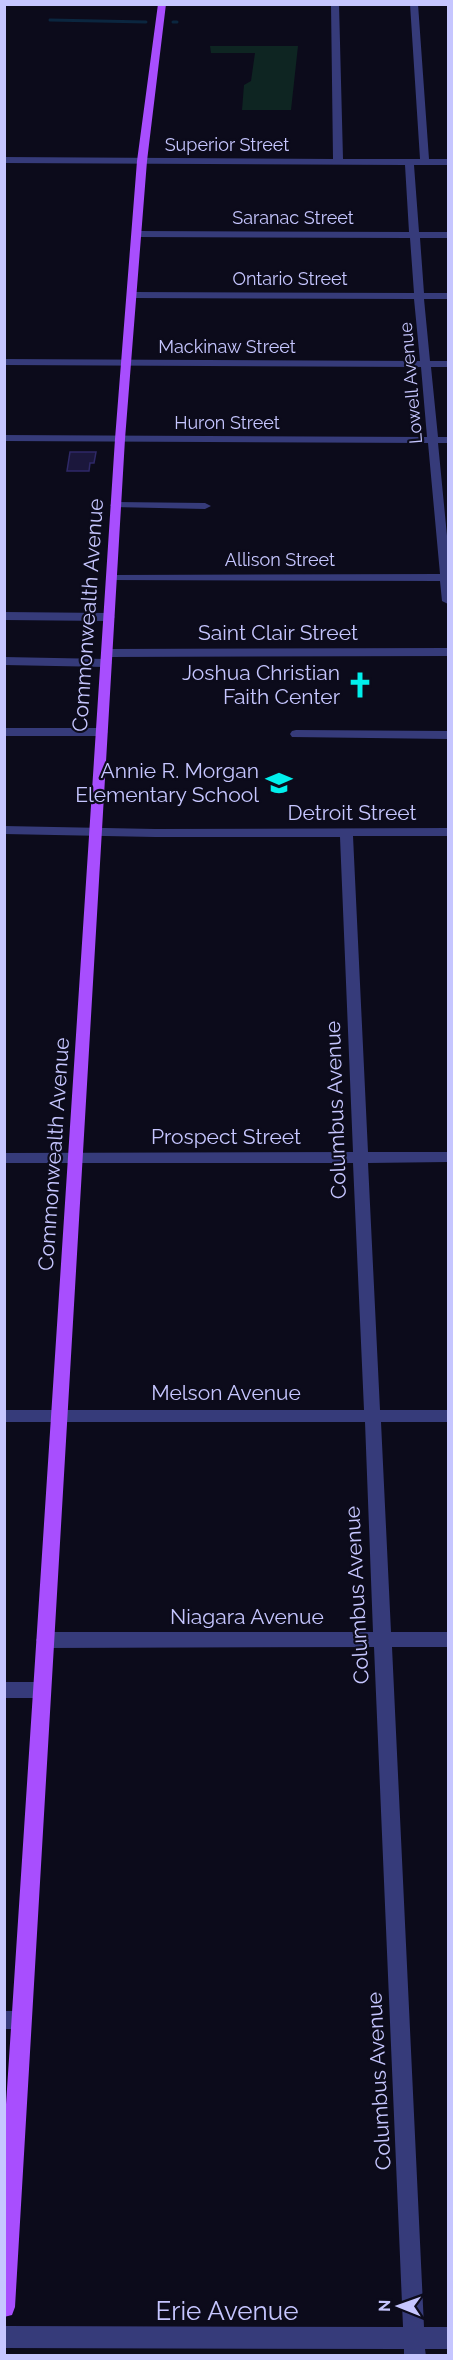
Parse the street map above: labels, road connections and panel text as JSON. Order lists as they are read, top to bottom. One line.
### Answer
{"streets":{"main road":["Commonwealth Avenue"],"street":["Superior Street","Saranac Street","Ontario Street","Mackinaw Street","Lowell Avenue","Huron Street","Allison Street","Saint Clair Street","Detroit Street","Columbus Avenue","Prospect Street","Melson Avenue","Niagara Avenue","Erie Avenue"]},"crossings":[["Superior Street","Lowell Avenue"],["Superior Street","Commonwealth Avenue"],["Saranac Street","Lowell Avenue"],["Saranac Street","Commonwealth Avenue"],["Ontario Street","Lowell Avenue"],["Ontario Street","Commonwealth Avenue"],["Mackinaw Street","Lowell Avenue"],["Mackinaw Street","Commonwealth Avenue"],["Lowell Avenue","Huron Street"],["Lowell Avenue","Allison Street"],["Huron Street","Commonwealth Avenue"],["Allison Street","Commonwealth Avenue"],["Commonwealth Avenue","Saint Clair Street"],["Commonwealth Avenue","Detroit Street"],["Commonwealth Avenue","Prospect Street"],["Commonwealth Avenue","Melson Avenue"],["Commonwealth Avenue","Niagara Avenue"],["Detroit Street","Columbus Avenue"],["Columbus Avenue","Prospect Street"],["Columbus Avenue","Melson Avenue"],["Columbus Avenue","Niagara Avenue"],["Columbus Avenue","Erie Avenue"]],"places":{"church":["Joshua Christian Faith Center"],"school or university":["Annie R. Morgan Elementary School"]},"north":"left"}
